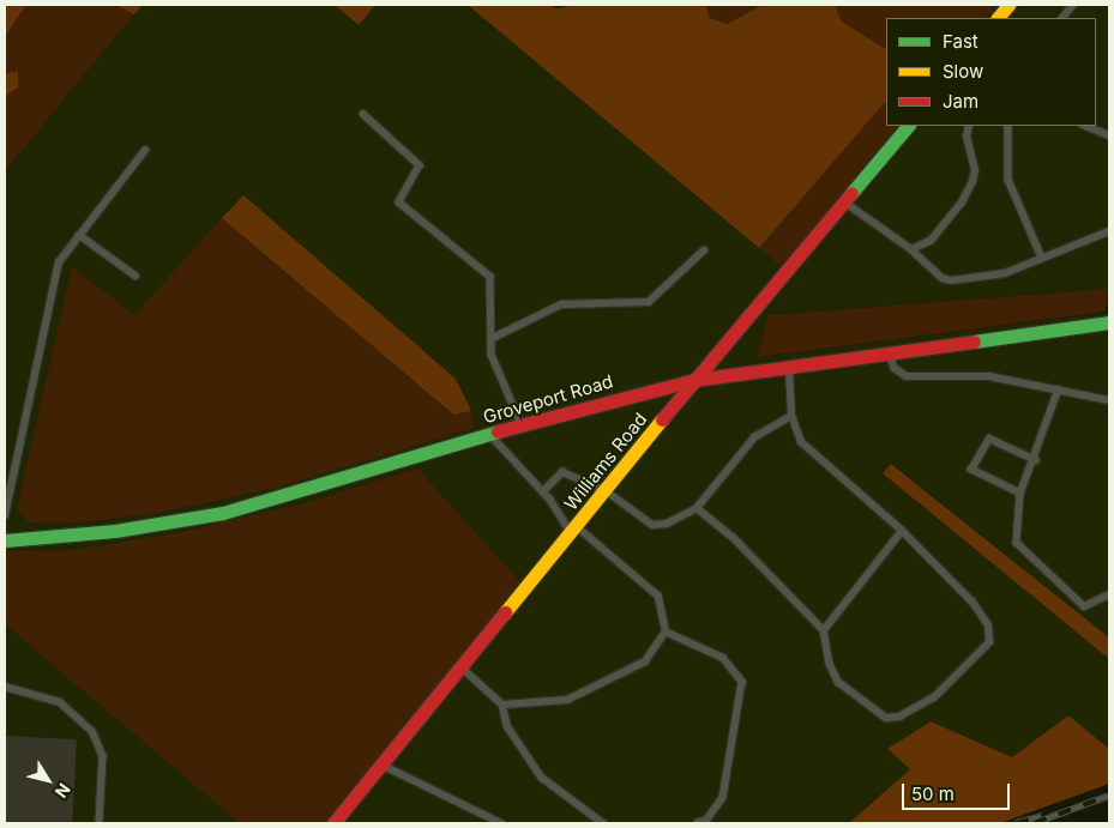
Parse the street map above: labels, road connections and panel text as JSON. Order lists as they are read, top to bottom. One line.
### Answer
{"streets":{"main road":["Groveport Road","Williams Road"]},"crossings":[["Groveport Road","Williams Road"]],"legend":["Fast","Slow","Jam"],"scale_bar":"50 m","north":"bottom right"}
